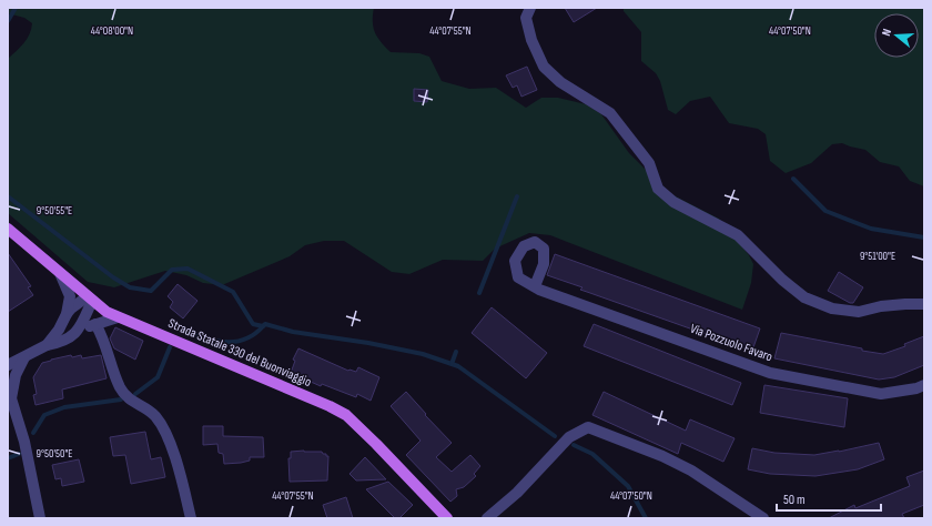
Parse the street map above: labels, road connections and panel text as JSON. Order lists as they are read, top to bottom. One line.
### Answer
{"streets":{"main road":["Strada Statale 330 del Buonviaggio"],"street":["Via Pozzuolo Favaro"]},"scale_bar":"50 m","north":"left","coordinates":["44°08'00\"N","44°07'55\"N","44°07'50\"N","9°50'55\"E","9°51'00\"E","9°50'50\"E"]}
